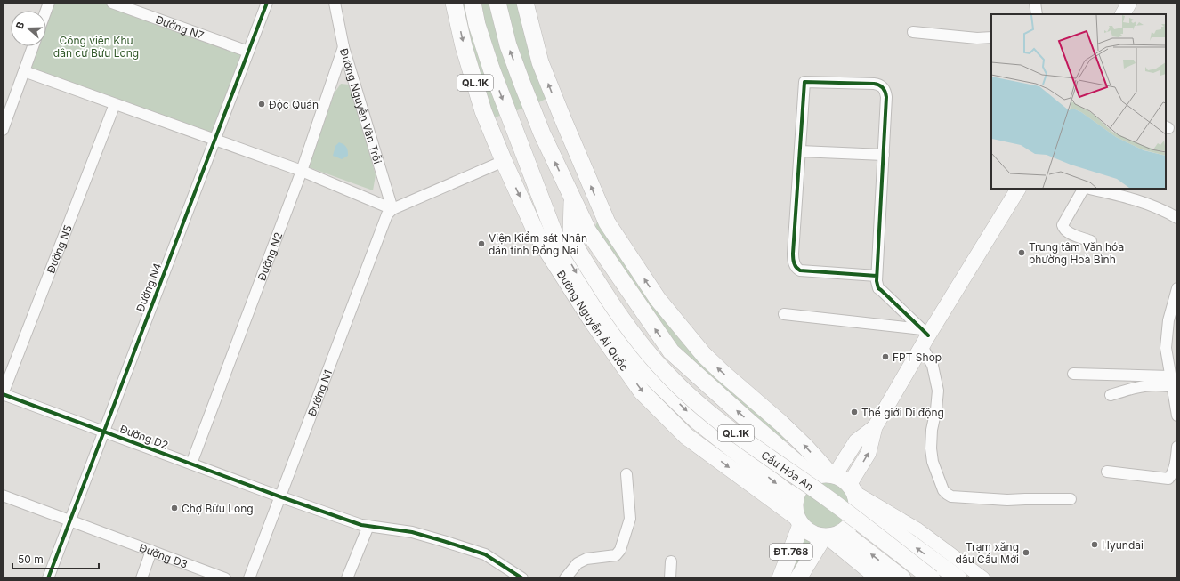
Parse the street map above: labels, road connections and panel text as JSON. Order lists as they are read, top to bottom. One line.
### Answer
{"streets":{"main road":["QL.1K","Đường Nguyễn Ái Quốc","Cầu Hóa An","ĐT.768"],"street":["Đường N7","Đường Nguyễn Văn Trỗi","Đường N5","Đường N2","Đường N4","Đường N1","Đường D2","Đường D3"]},"crossings":[["Đường N7","Đường N4"],["QL.1K","Đường Nguyễn Ái Quốc"],["QL.1K","Cầu Hóa An"],["QL.1K","ĐT.768"],["Đường Nguyễn Văn Trỗi","Đường N2"],["Đường Nguyễn Văn Trỗi","Đường N1"],["Đường N5","Đường D2"],["Đường N2","Đường D2"],["Đường N4","Đường D2"],["Đường N4","Đường D3"],["Đường Nguyễn Ái Quốc","Cầu Hóa An"],["Đường Nguyễn Ái Quốc","ĐT.768"],["Đường N1","Đường D2"]],"parks":["Công viên Khu dân cư Bửu Long"],"places":["Độc Quán","Viện Kiểm sát Nhân dân tỉnh Đồng Nai","Trung tâm Văn hóa phường Hoà Bình","FPT Shop","Thế giới Di động","Chợ Bửu Long","Hyundai","Trạm xăng dầu Cầu Mới"],"scale_bar":"50 m","north":"left"}
